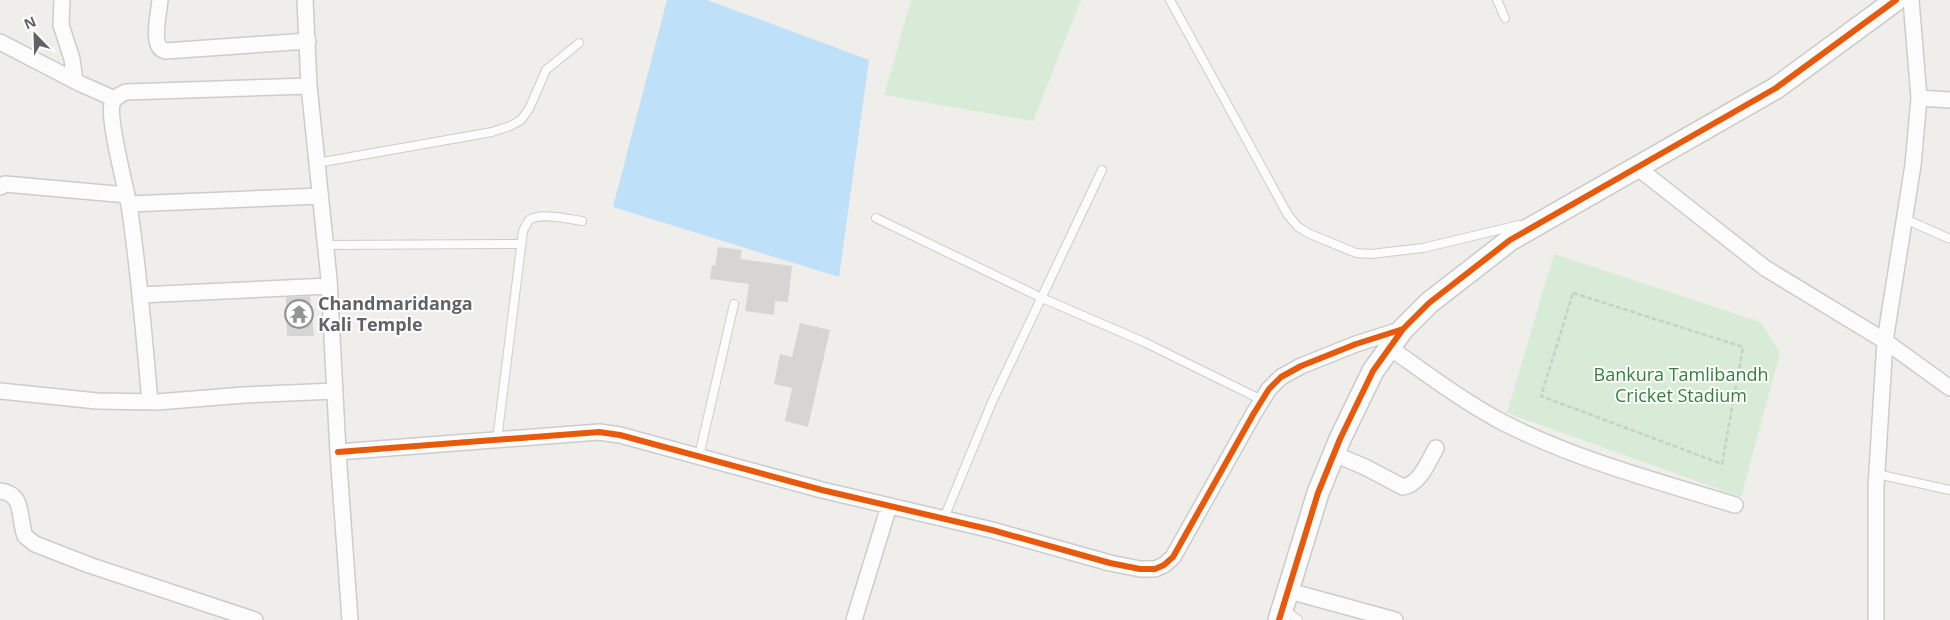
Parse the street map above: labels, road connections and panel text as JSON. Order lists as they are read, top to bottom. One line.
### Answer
{"parks":["Bankura Tamlibandh Cricket Stadium"],"places":{"temple":["Chandmaridanga Kali Temple"]},"north":"top left"}
